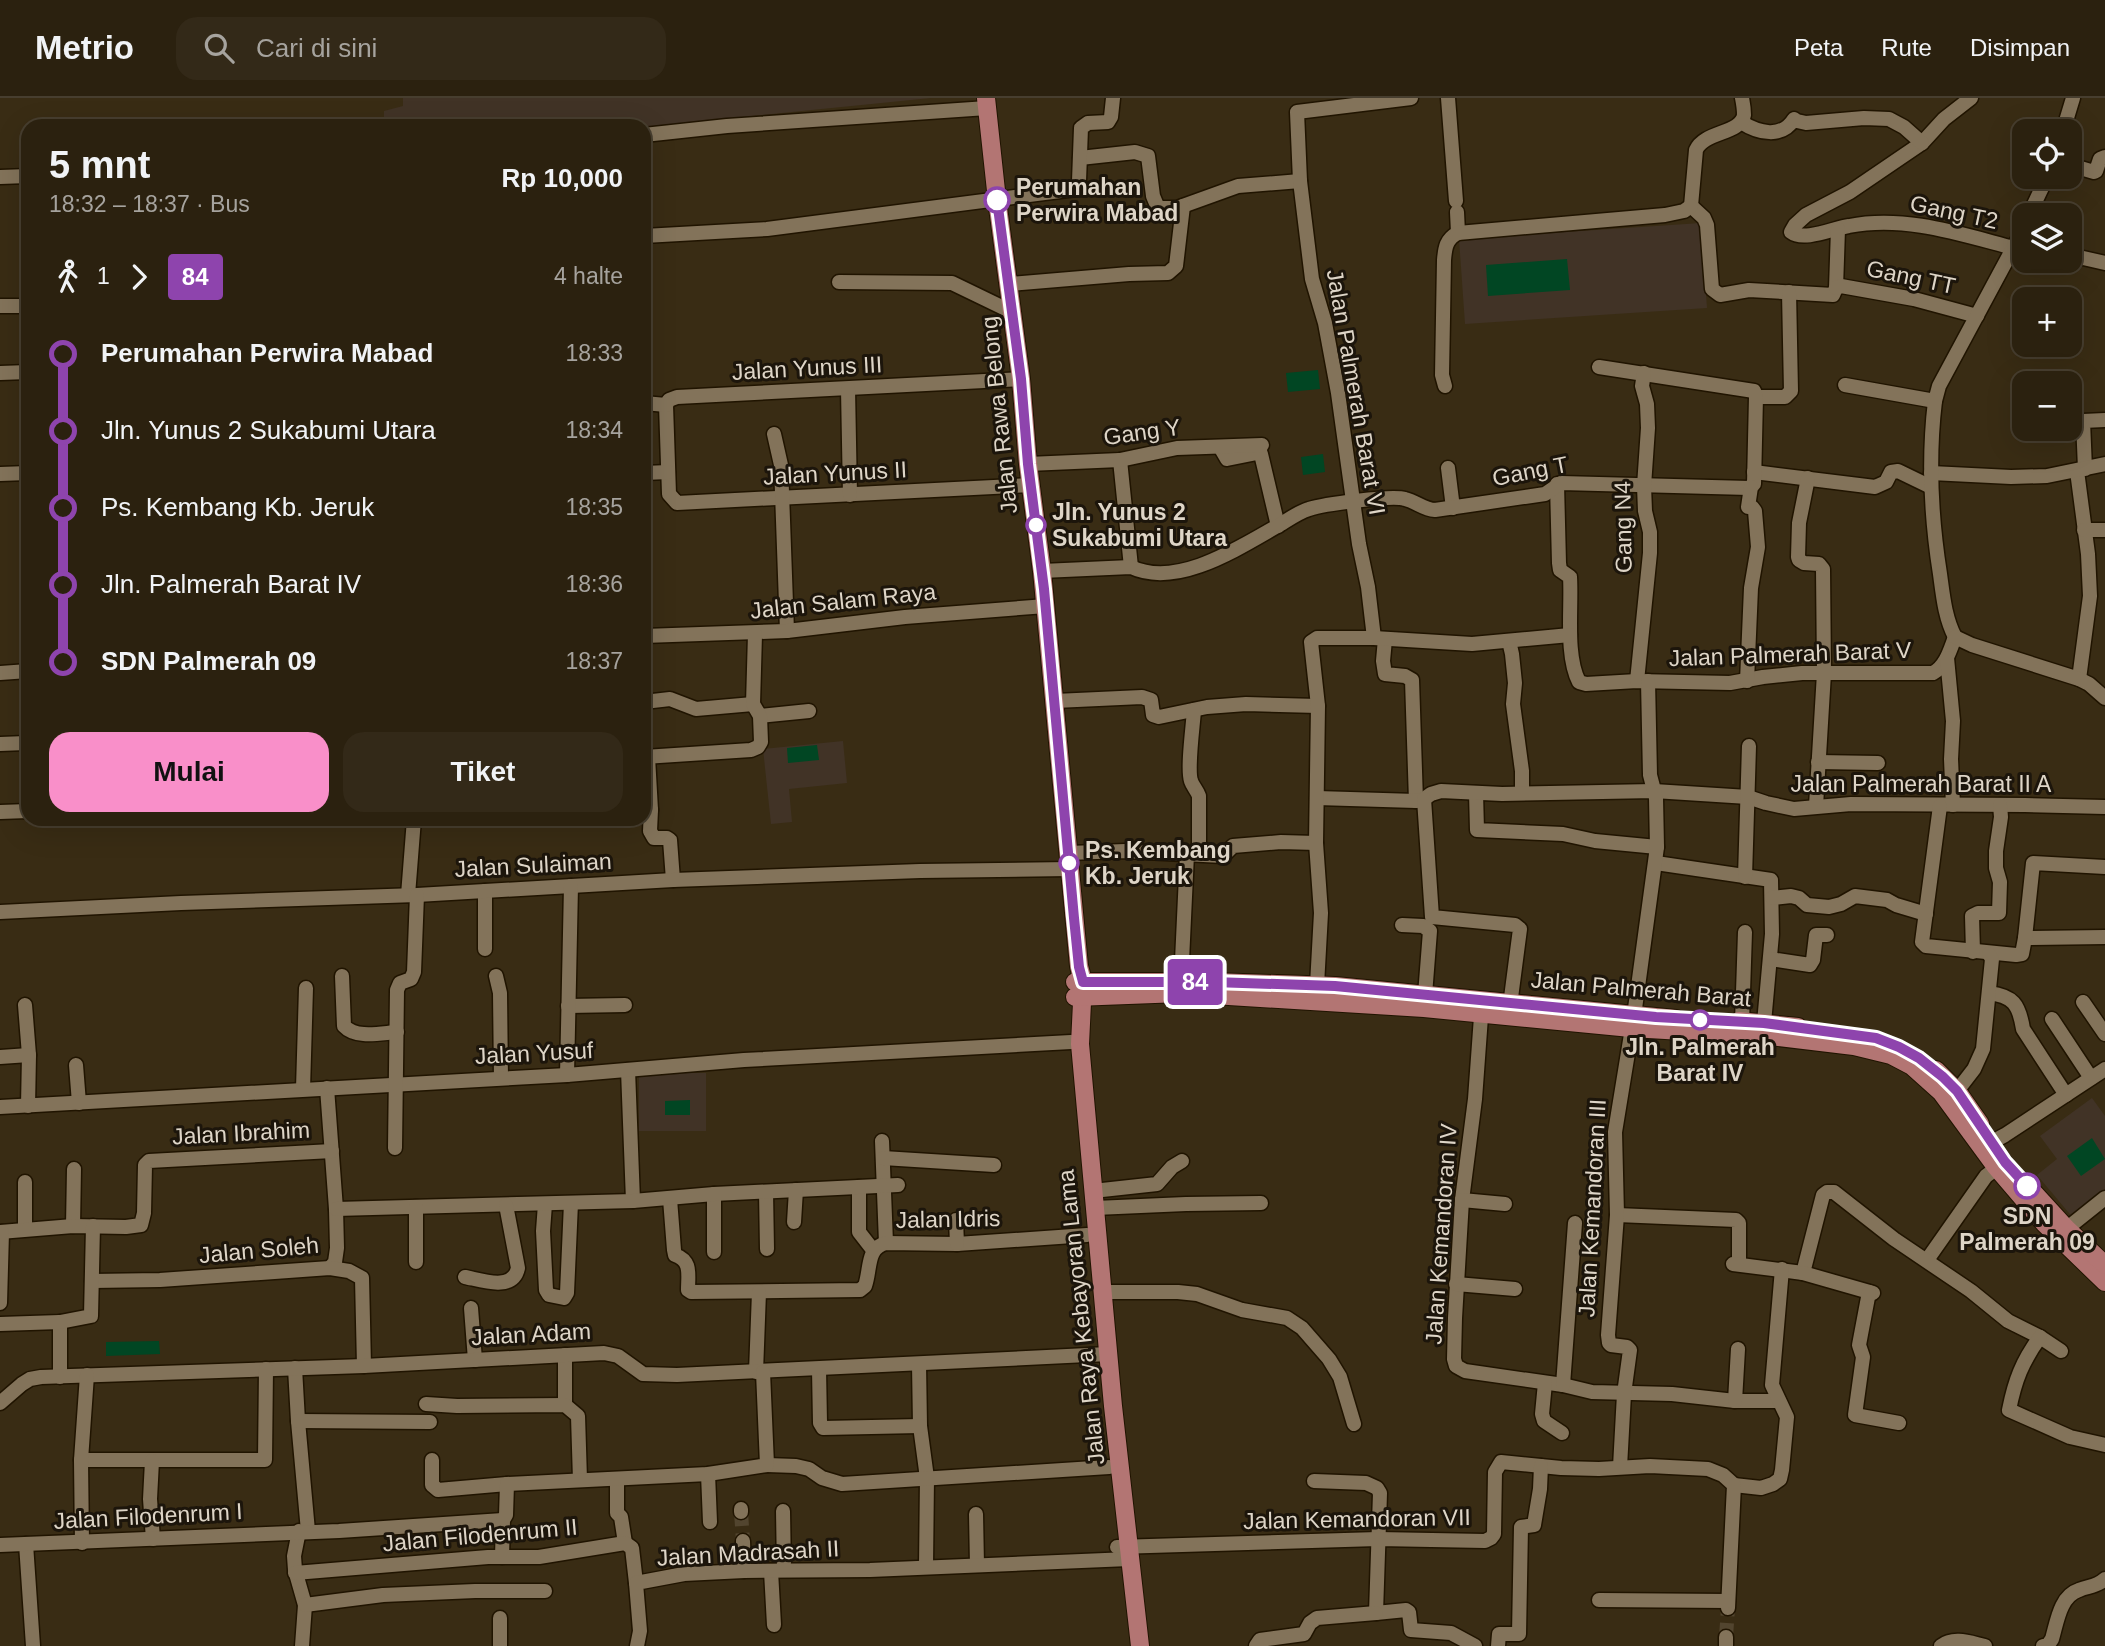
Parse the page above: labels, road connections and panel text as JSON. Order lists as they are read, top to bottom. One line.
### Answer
{"streets":{"main road":["Jalan Rawa Belong","Jalan Palmerah Barat","Jalan Raya Kebayoran Lama"],"street":["Gang T2","Gang TT","Jalan Yunus III","Jalan Palmerah Barat VI","Gang Y","Gang T","Jalan Yunus II","Gang N4","Jalan Salam Raya","Jalan Palmerah Barat V","Jalan Palmerah Barat II A","Jalan Sulaiman","Jalan Yusuf","Jalan Ibrahim","Jalan Kemandoran III","Jalan Idris","Jalan Kemandoran IV","Jalan Soleh","Jalan Adam","Jalan Filodenrum I","Jalan Kemandoran VII","Jalan Filodenrum II","Jalan Madrasah II"]},"crossings":[["Jalan Yunus III","Jalan Rawa Belong"],["Jalan Palmerah Barat VI","Gang T"],["Jalan Palmerah Barat VI","Jalan Palmerah Barat II A"],["Jalan Rawa Belong","Gang Y"],["Jalan Rawa Belong","Gang T"],["Jalan Rawa Belong","Jalan Yunus II"],["Jalan Rawa Belong","Jalan Salam Raya"],["Jalan Rawa Belong","Jalan Sulaiman"],["Jalan Rawa Belong","Jalan Palmerah Barat"],["Jalan Rawa Belong","Jalan Raya Kebayoran Lama"],["Gang T","Gang N4"],["Gang N4","Jalan Palmerah Barat V"],["Gang N4","Jalan Palmerah Barat II A"],["Gang N4","Jalan Kemandoran III"],["Jalan Palmerah Barat","Jalan Kemandoran III"],["Jalan Palmerah Barat","Jalan Kemandoran IV"],["Jalan Palmerah Barat","Jalan Raya Kebayoran Lama"],["Jalan Yusuf","Jalan Soleh"],["Jalan Yusuf","Jalan Raya Kebayoran Lama"],["Jalan Ibrahim","Jalan Soleh"],["Jalan Kemandoran III","Jalan Kemandoran IV"],["Jalan Idris","Jalan Soleh"],["Jalan Idris","Jalan Raya Kebayoran Lama"],["Jalan Raya Kebayoran Lama","Jalan Adam"],["Jalan Raya Kebayoran Lama","Jalan Kemandoran VII"],["Jalan Raya Kebayoran Lama","Jalan Madrasah II"],["Jalan Kemandoran VII","Jalan Madrasah II"]],"places":["Perumahan Perwira Mabad","Jln. Yunus 2 Sukabumi Utara","Ps. Kembang Kb. Jeruk","Jln. Palmerah Barat IV","SDN Palmerah 09"],"lines":["bus line 84"],"page":{"header":"Metrio","search":"Cari di sini","nav":["Peta","Rute","Disimpan"],"on_map":"84","map_buttons":["+","−"],"heading":["5 mnt","18:32 – 18:37 · Bus","Rp 10,000"],"legs":["1","84","4 halte"],"list":[{"name":"Perumahan Perwira Mabad","value":"18:33"},{"name":"Jln. Yunus 2 Sukabumi Utara","value":"18:34"},{"name":"Ps. Kembang Kb. Jeruk","value":"18:35"},{"name":"Jln. Palmerah Barat IV","value":"18:36"},{"name":"SDN Palmerah 09","value":"18:37"}],"buttons":["Mulai","Tiket"]}}
